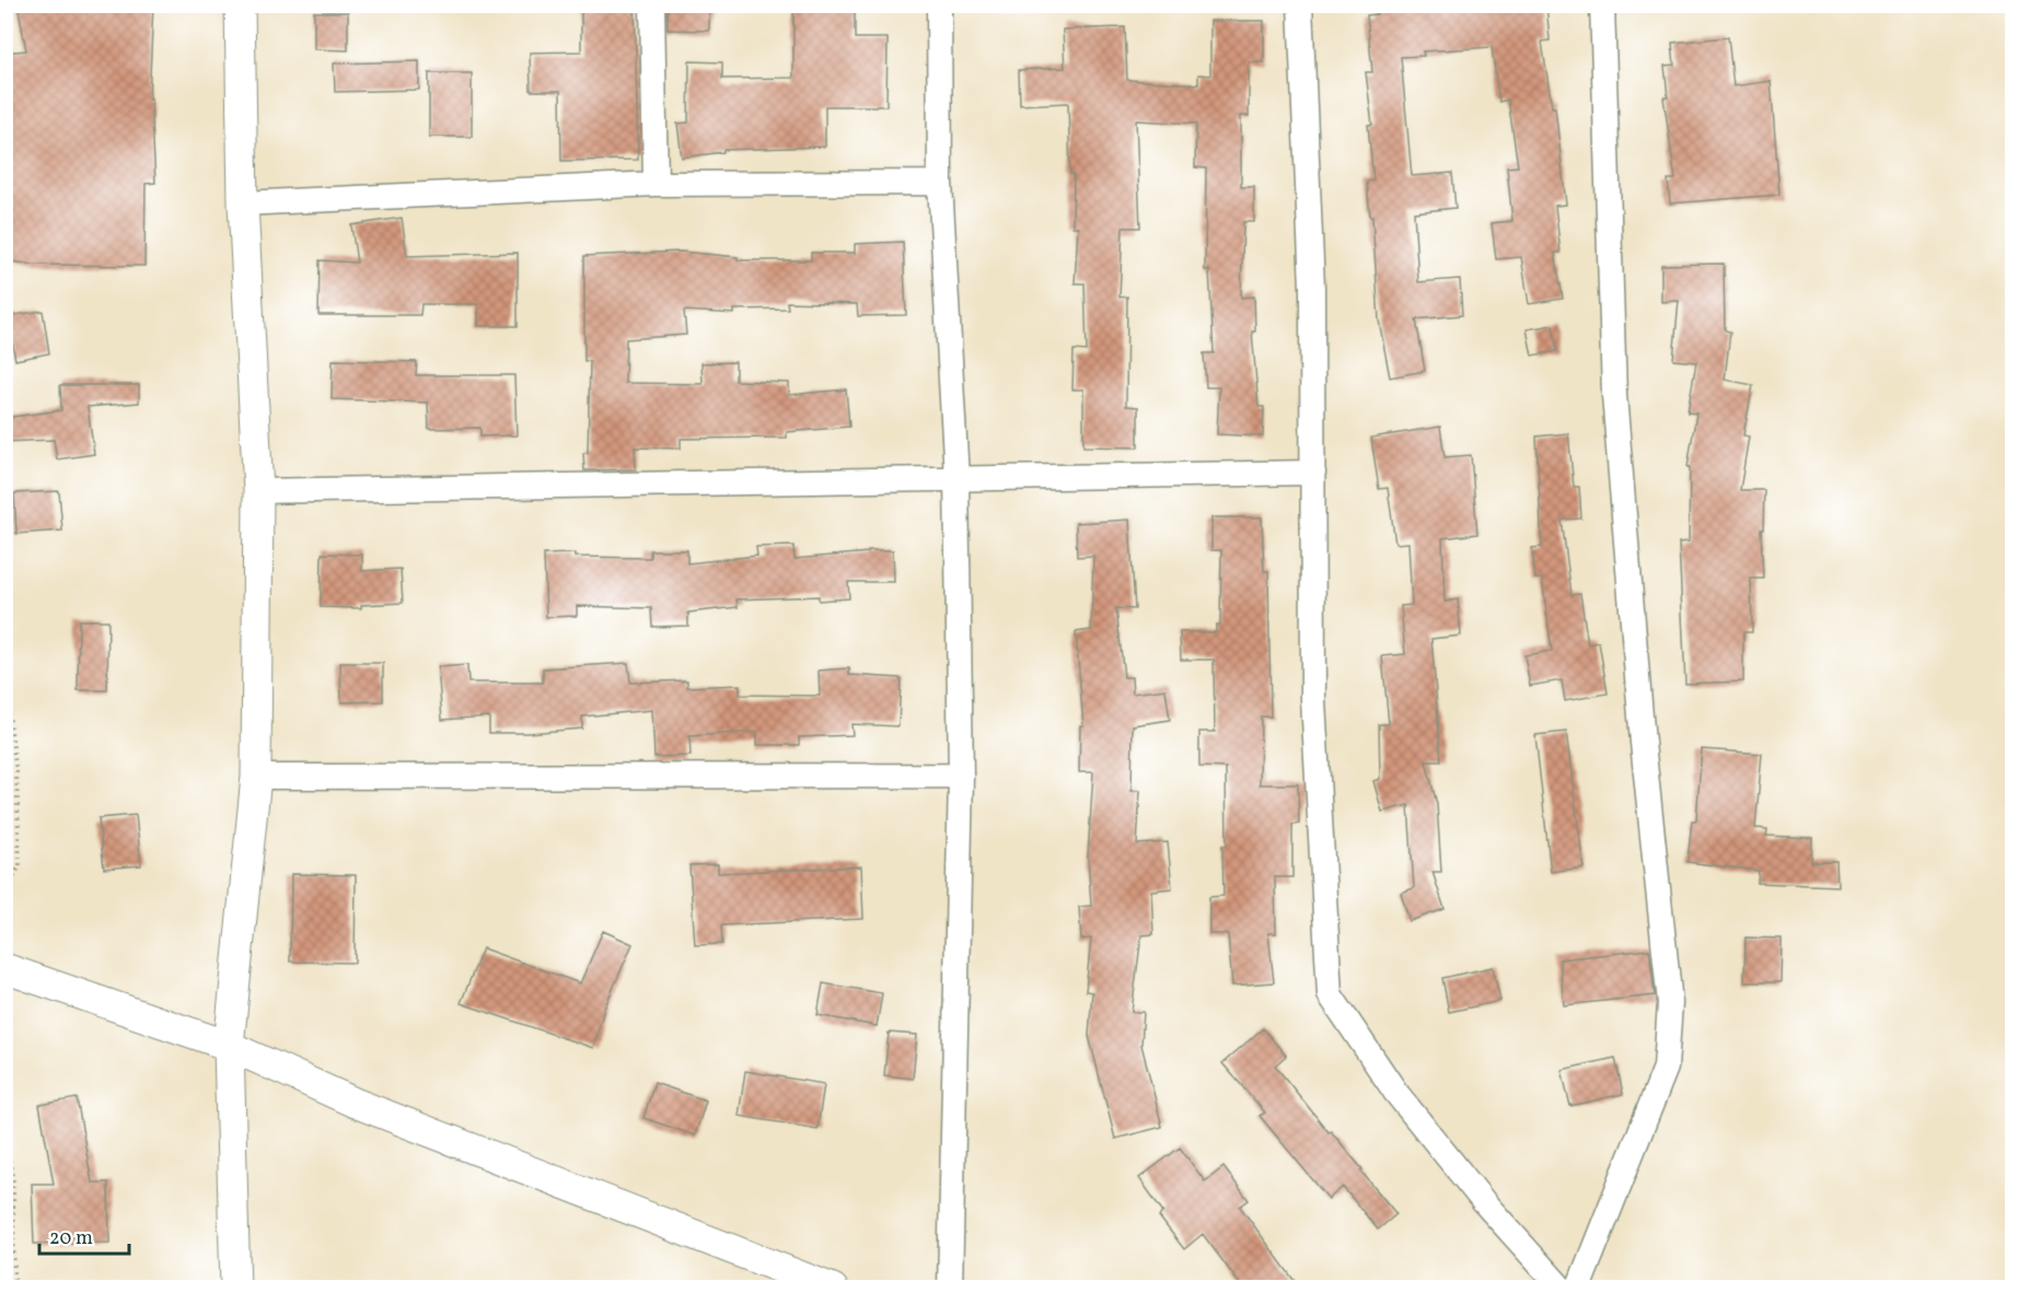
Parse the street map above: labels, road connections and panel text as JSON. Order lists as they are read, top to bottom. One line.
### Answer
{"scale_bar":"20 m"}
